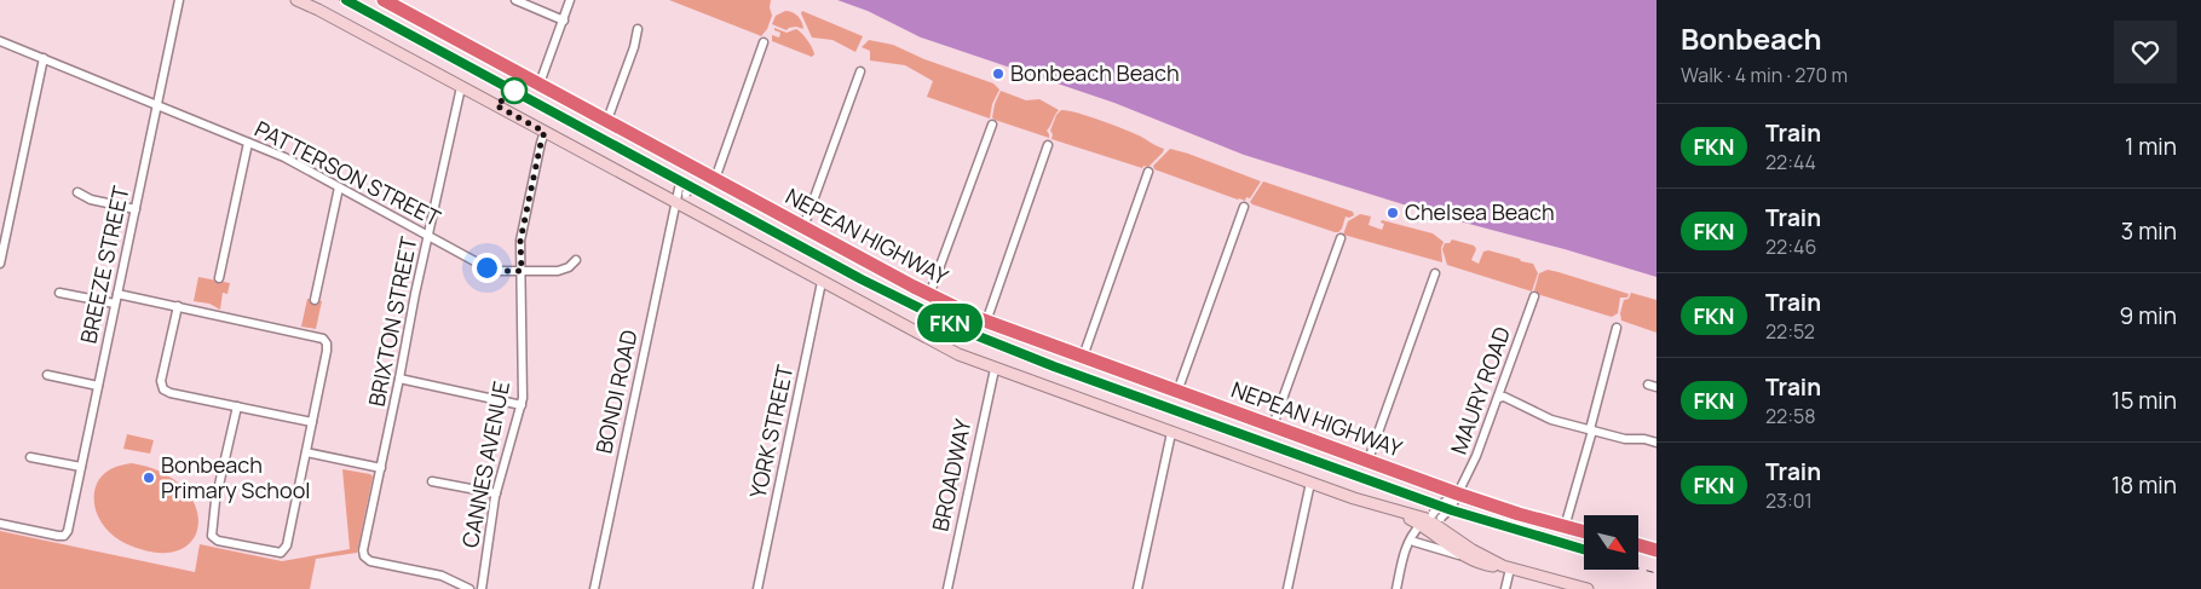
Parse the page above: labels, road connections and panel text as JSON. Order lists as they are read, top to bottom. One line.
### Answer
{"streets":{"highway":["NEPEAN HIGHWAY"],"street":["PATTERSON STREET","BREEZE STREET","BRIXTON STREET","MAURY ROAD","BONDI ROAD","YORK STREET","CANNES AVENUE","BROADWAY"]},"crossings":[["PATTERSON STREET","BREEZE STREET"],["PATTERSON STREET","BRIXTON STREET"],["PATTERSON STREET","CANNES AVENUE"],["NEPEAN HIGHWAY","MAURY ROAD"],["NEPEAN HIGHWAY","BONDI ROAD"]],"places":["Bonbeach Beach","Chelsea Beach","Bonbeach Primary School"],"north":"bottom right","page":{"on_map":"FKN","heading":["Bonbeach","Walk · 4 min · 270 m"],"list":[{"mark":"FKN","name":"Train","note":"22:44","value":"1 min"},{"mark":"FKN","name":"Train","note":"22:46","value":"3 min"},{"mark":"FKN","name":"Train","note":"22:52","value":"9 min"},{"mark":"FKN","name":"Train","note":"22:58","value":"15 min"},{"mark":"FKN","name":"Train","note":"23:01","value":"18 min"}]}}
